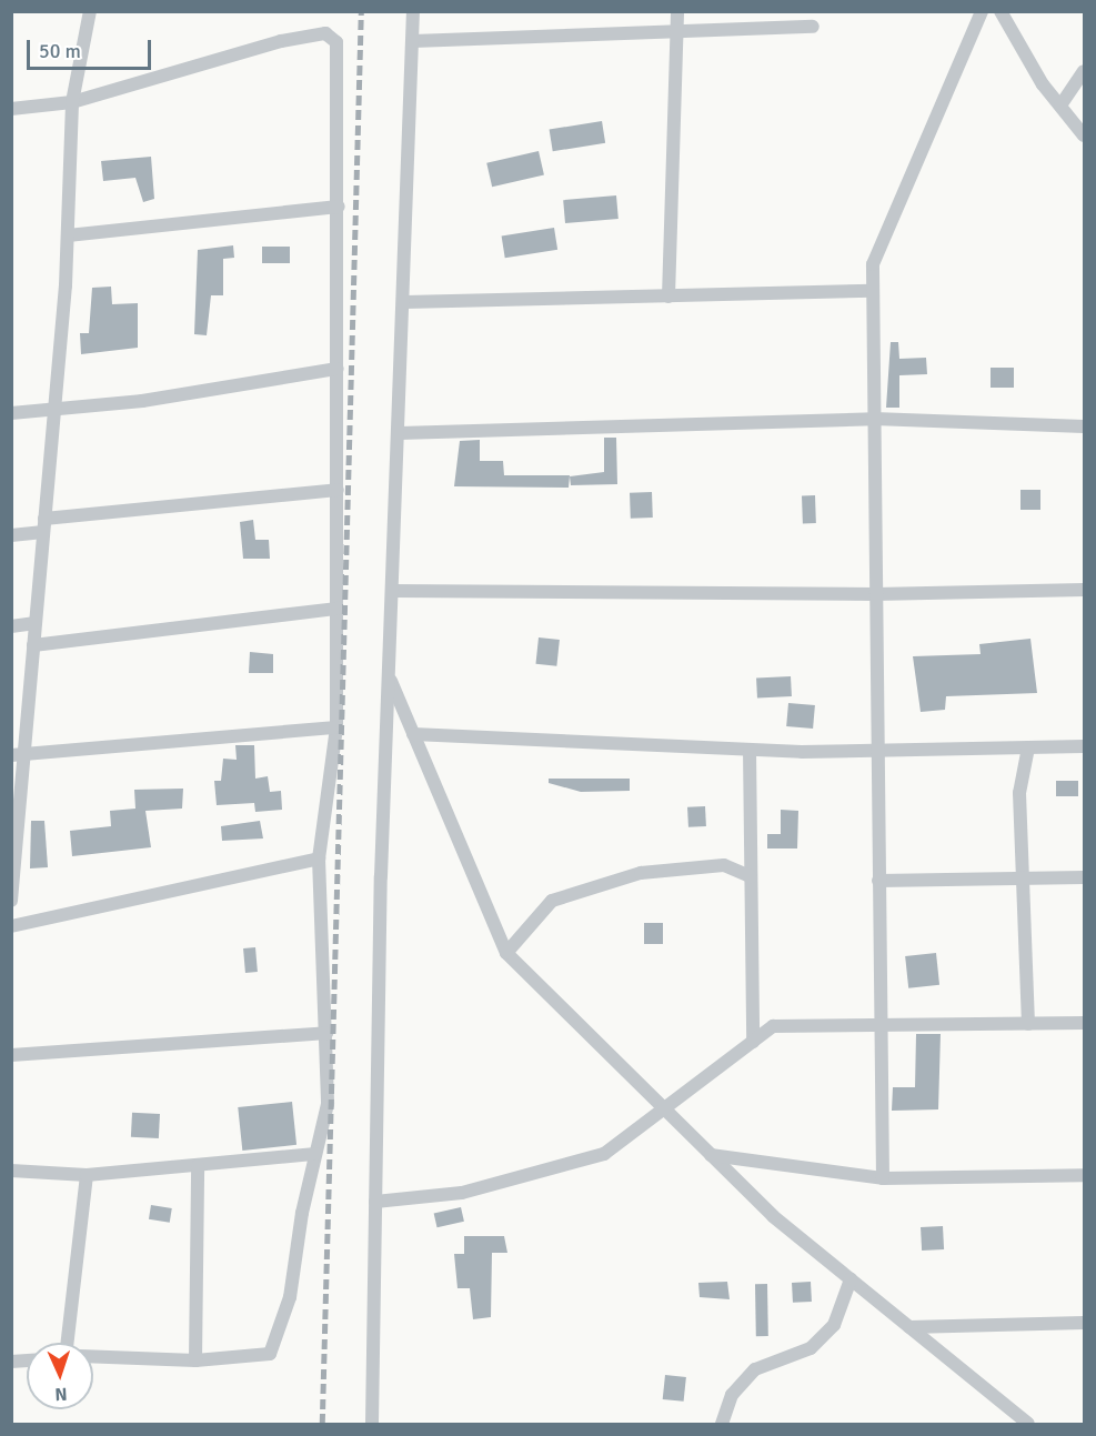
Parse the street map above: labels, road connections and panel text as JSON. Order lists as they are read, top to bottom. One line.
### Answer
{"scale_bar":"50 m","north":"bottom"}
